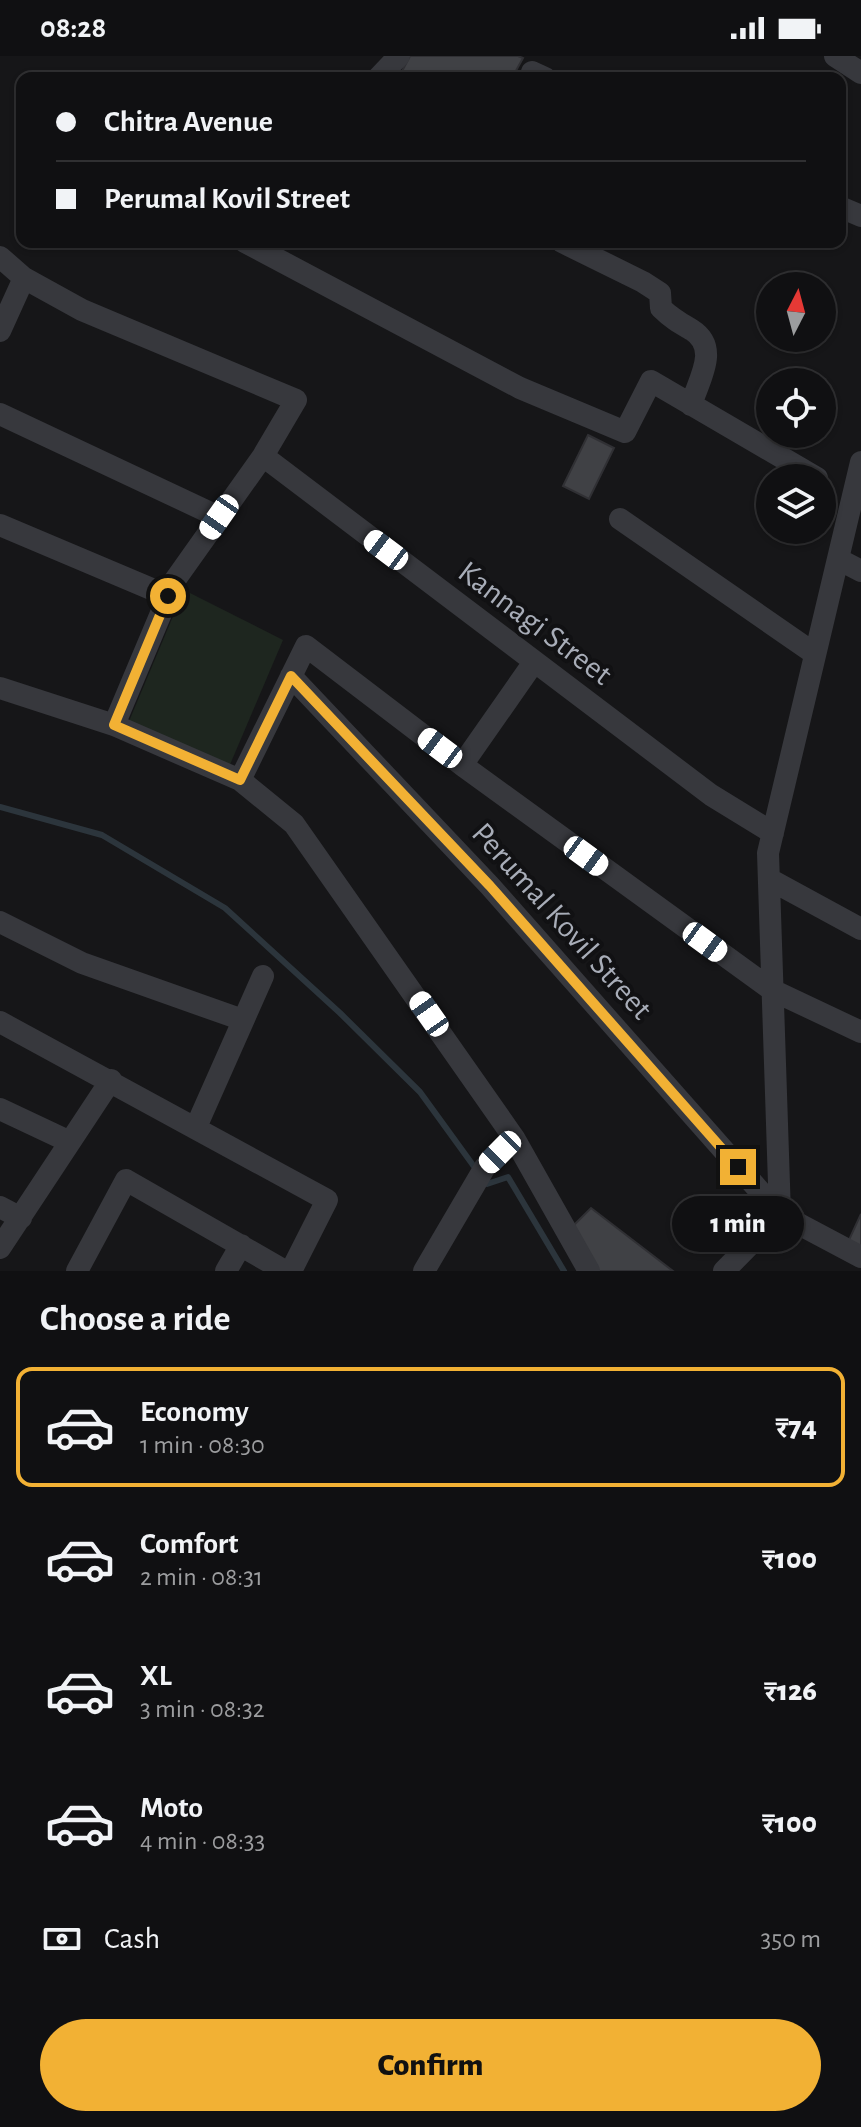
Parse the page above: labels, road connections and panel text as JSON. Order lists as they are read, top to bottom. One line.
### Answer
{"streets":{"street":["Kannagi Street","Perumal Kovil Street"]},"north":"top","page":{"status":"08:28","banner":["Chitra Avenue","Perumal Kovil Street"],"bubble":"1 min","heading":"Choose a ride","list":[{"name":"Economy","note":"1 min · 08:30","value":"₹74"},{"name":"Comfort","note":"2 min · 08:31","value":"₹100"},{"name":"XL","note":"3 min · 08:32","value":"₹126"},{"name":"Moto","note":"4 min · 08:33","value":"₹100"}],"pay":["Cash","350 m"],"buttons":"Confirm"}}
